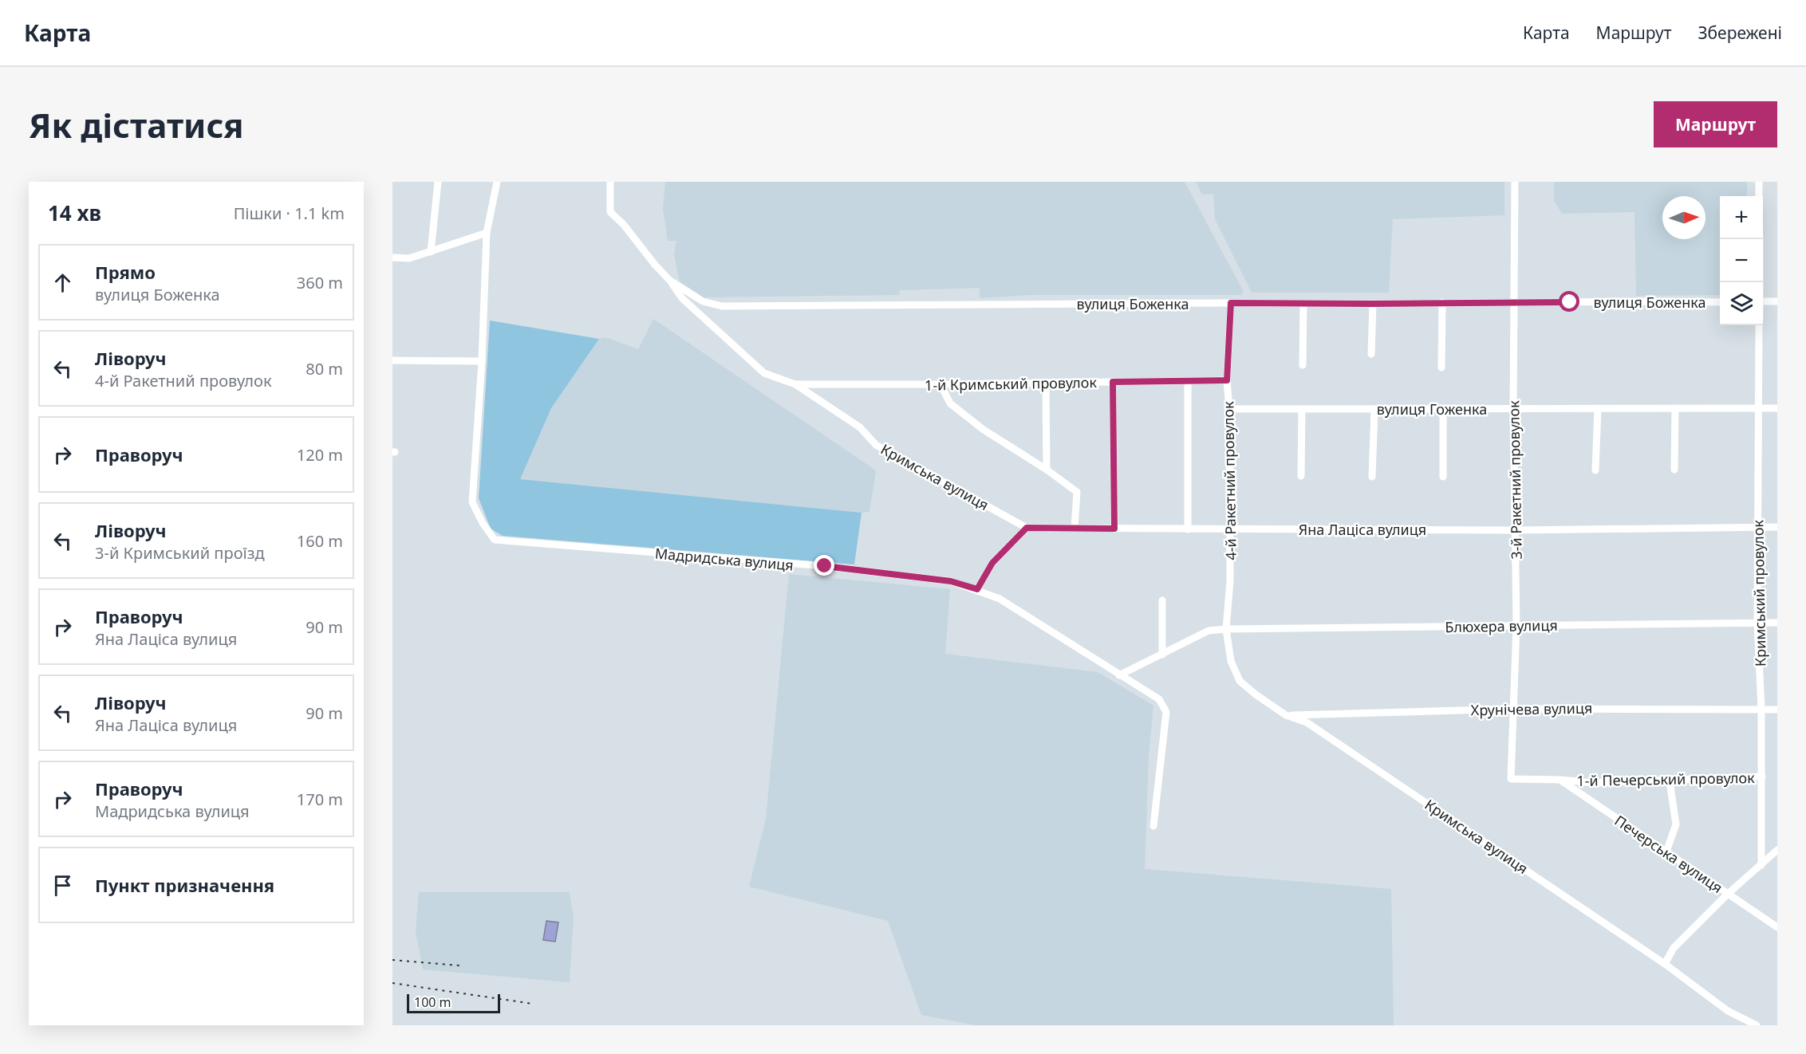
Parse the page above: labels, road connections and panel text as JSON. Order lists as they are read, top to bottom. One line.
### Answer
{"streets":{"street":["вулиця Боженка","1-й Кримський провулок","вулиця Гоженка","Кримська вулиця","3-й Ракетний провулок","4-й Ракетний провулок","Яна Лаціса вулиця","Мадридська вулиця","Кримський провулок","Блюхера вулиця","Хрунічева вулиця","1-й Печерський провулок","Печерська вулиця"]},"crossings":[["вулиця Боженка","Кримська вулиця"],["вулиця Боженка","3-й Ракетний провулок"],["вулиця Боженка","4-й Ракетний провулок"],["1-й Кримський провулок","Кримська вулиця"],["1-й Кримський провулок","4-й Ракетний провулок"],["вулиця Гоженка","3-й Ракетний провулок"],["вулиця Гоженка","4-й Ракетний провулок"],["вулиця Гоженка","Кримський провулок"],["Кримська вулиця","4-й Ракетний провулок"],["Кримська вулиця","Яна Лаціса вулиця"],["Кримська вулиця","Блюхера вулиця"],["Кримська вулиця","Хрунічева вулиця"],["3-й Ракетний провулок","Яна Лаціса вулиця"],["3-й Ракетний провулок","Блюхера вулиця"],["3-й Ракетний провулок","Хрунічева вулиця"],["3-й Ракетний провулок","1-й Печерський провулок"],["4-й Ракетний провулок","Яна Лаціса вулиця"],["4-й Ракетний провулок","Блюхера вулиця"],["Яна Лаціса вулиця","Кримський провулок"],["Мадридська вулиця","Блюхера вулиця"],["Кримський провулок","Блюхера вулиця"],["Кримський провулок","Хрунічева вулиця"],["Кримський провулок","1-й Печерський провулок"],["1-й Печерський провулок","Печерська вулиця"]],"scale_bar":"100 m","north":"right","page":{"header":"Карта","nav":["Карта","Маршрут","Збережені"],"buttons":"Маршрут","title":"Як дістатися","heading":["14 хв","Пішки · 1.1 km"],"map_buttons":["+","−"],"list":[["Прямо","вулиця Боженка","360 m"],["Ліворуч","4-й Ракетний провулок","80 m"],["Праворуч","120 m"],["Ліворуч","3-й Кримський проїзд","160 m"],["Праворуч","Яна Лаціса вулиця","90 m"],["Ліворуч","Яна Лаціса вулиця","90 m"],["Праворуч","Мадридська вулиця","170 m"],"Пункт призначення"],"scale":"100 m"}}
